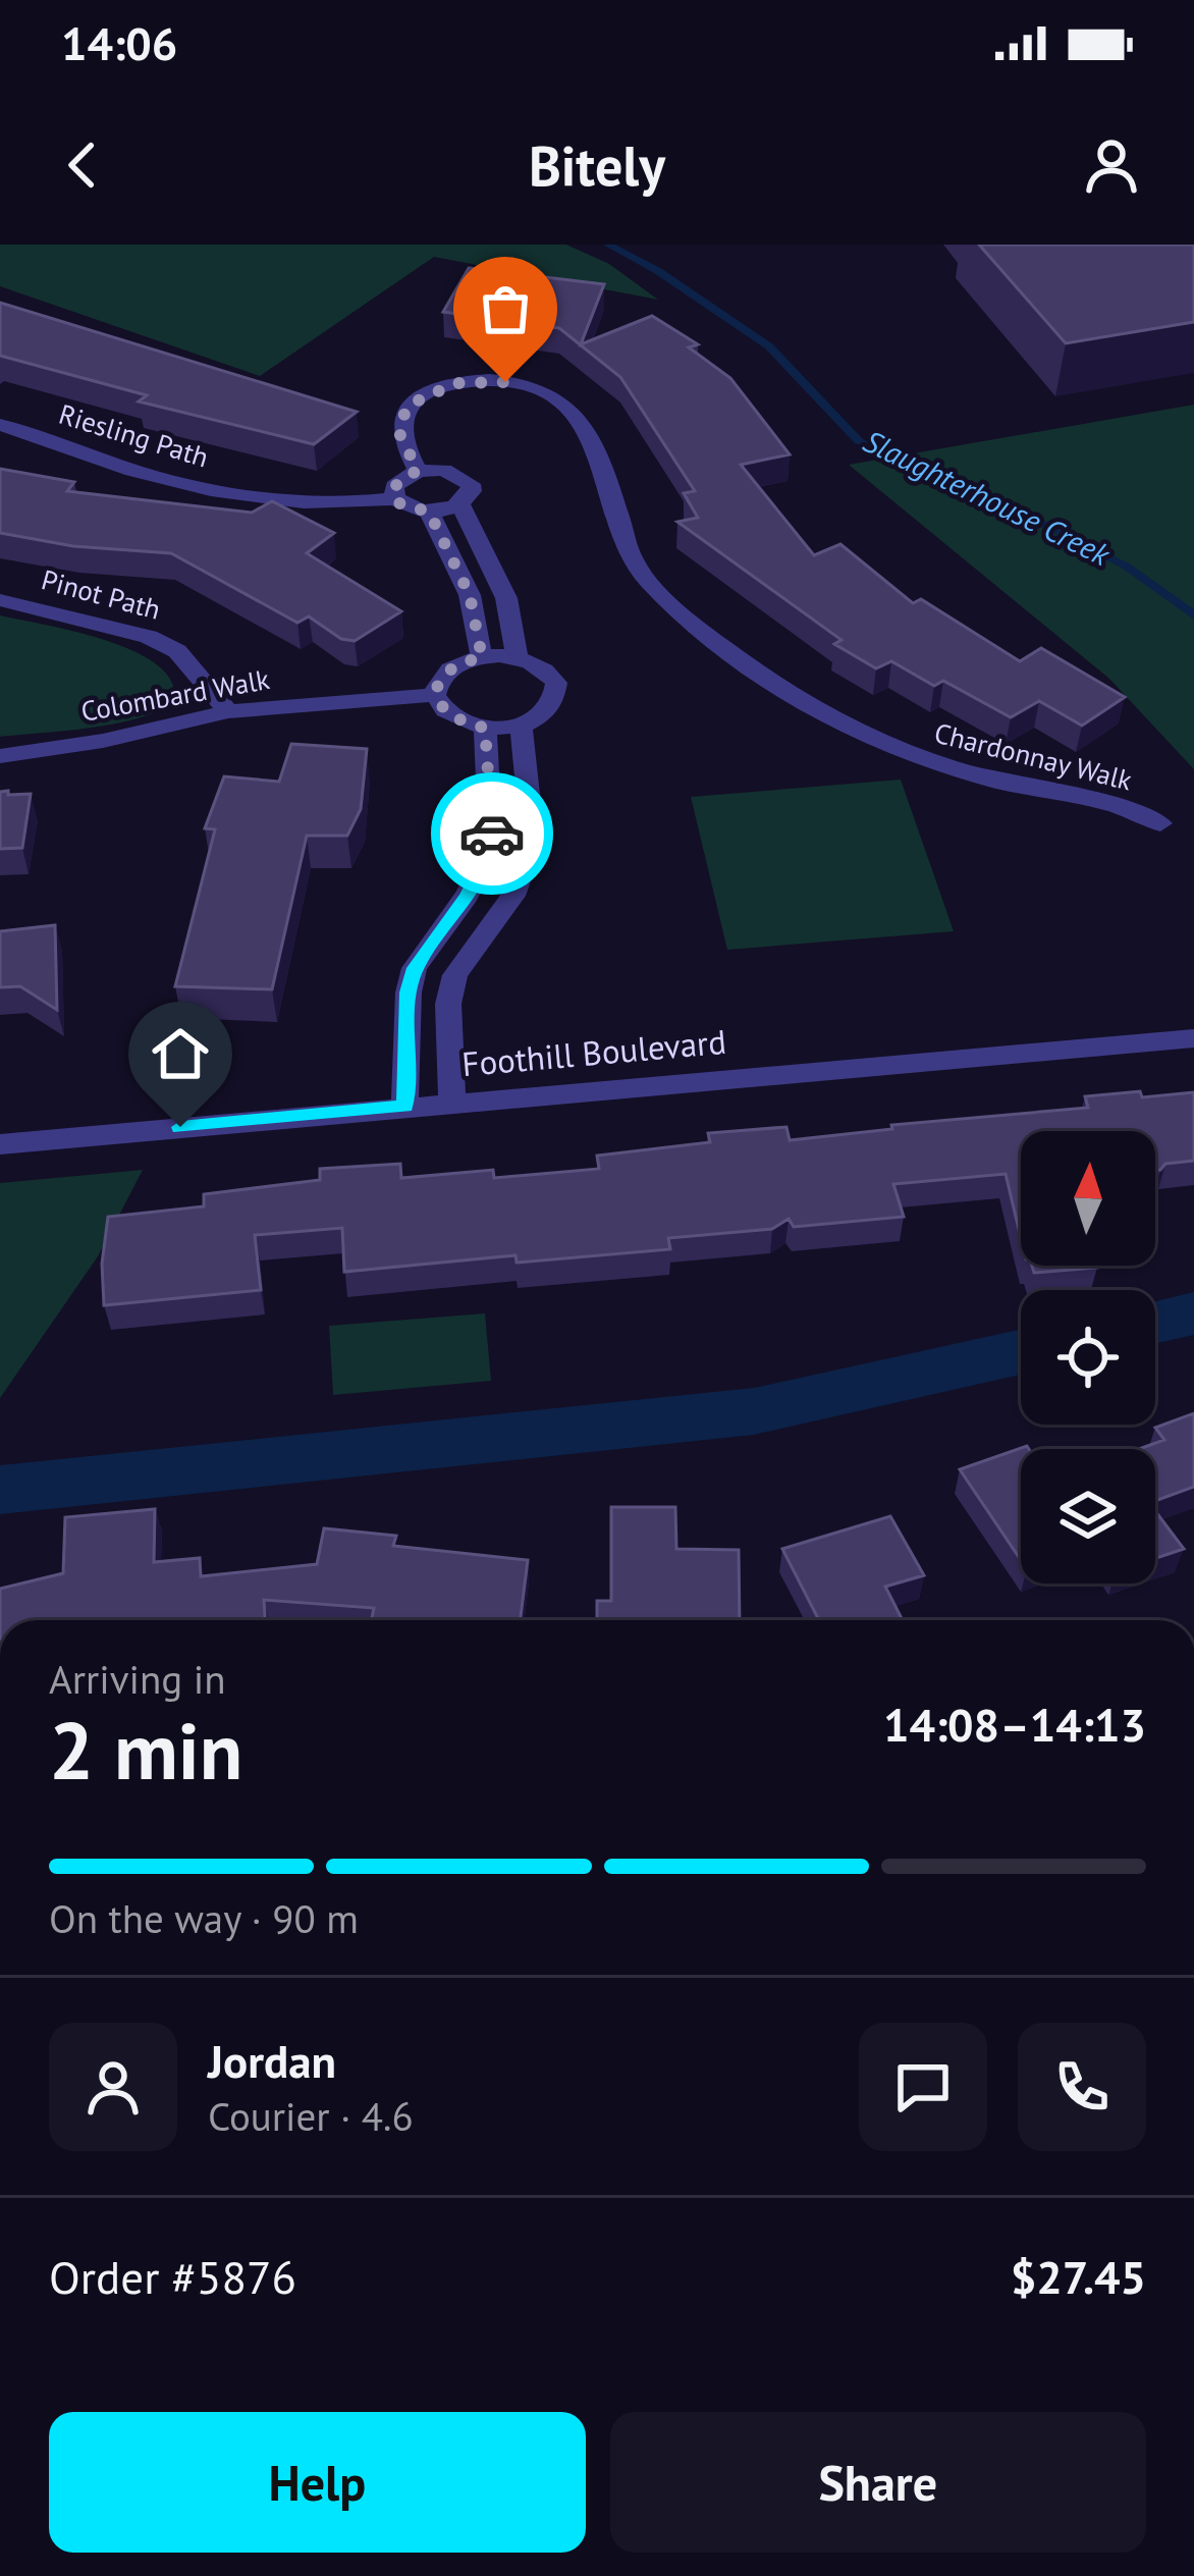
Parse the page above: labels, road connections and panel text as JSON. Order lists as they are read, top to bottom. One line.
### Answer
{"streets":{"street":["Riesling Path","Pinot Path","Colombard Walk","Chardonnay Walk","Foothill Boulevard"]},"crossings":[["Pinot Path","Colombard Walk"]],"water":["Slaughterhouse Creek"],"north":"top","page":{"status":"14:06","header":"Bitely","heading":["2 min","Arriving in","14:08–14:13"],"panel":["Jordan","Courier · 4.6","Order #5876","$27.45"],"bar":"On the way · 90 m","buttons":["Help","Share"]}}
